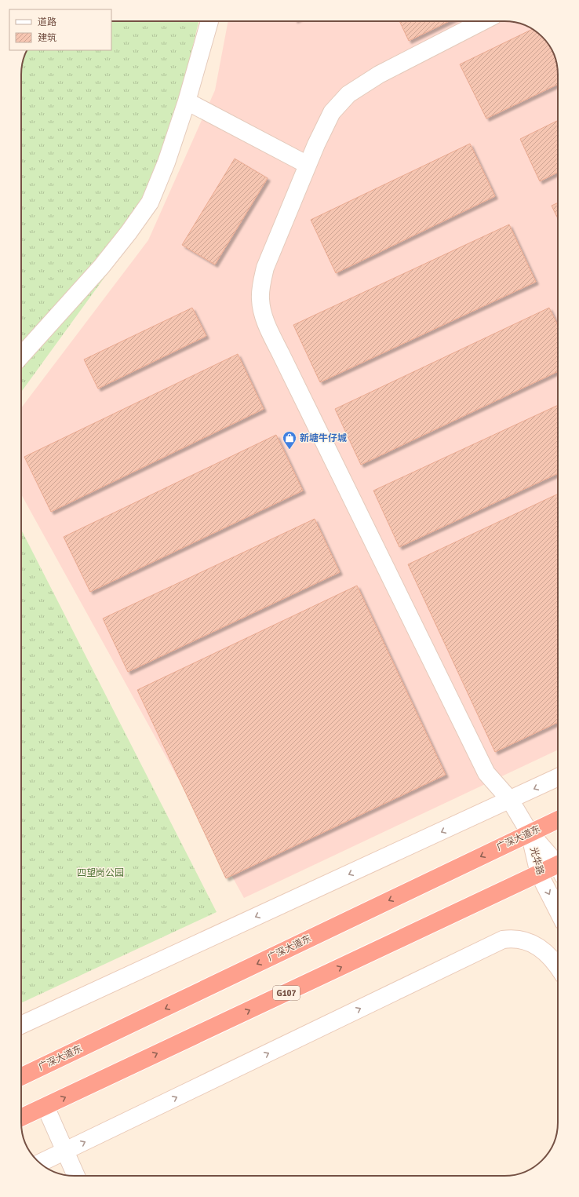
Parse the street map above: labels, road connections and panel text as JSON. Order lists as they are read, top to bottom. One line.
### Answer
{"streets":{"highway":["广深大道东","G107"],"street":["光华路"]},"crossings":[["广深大道东","光华路"],["光华路","G107"]],"one_way":["光华路"],"parks":["四望岗公园"],"places":{"shop":["新塘牛仔城"]},"legend":["道路","建筑"]}
